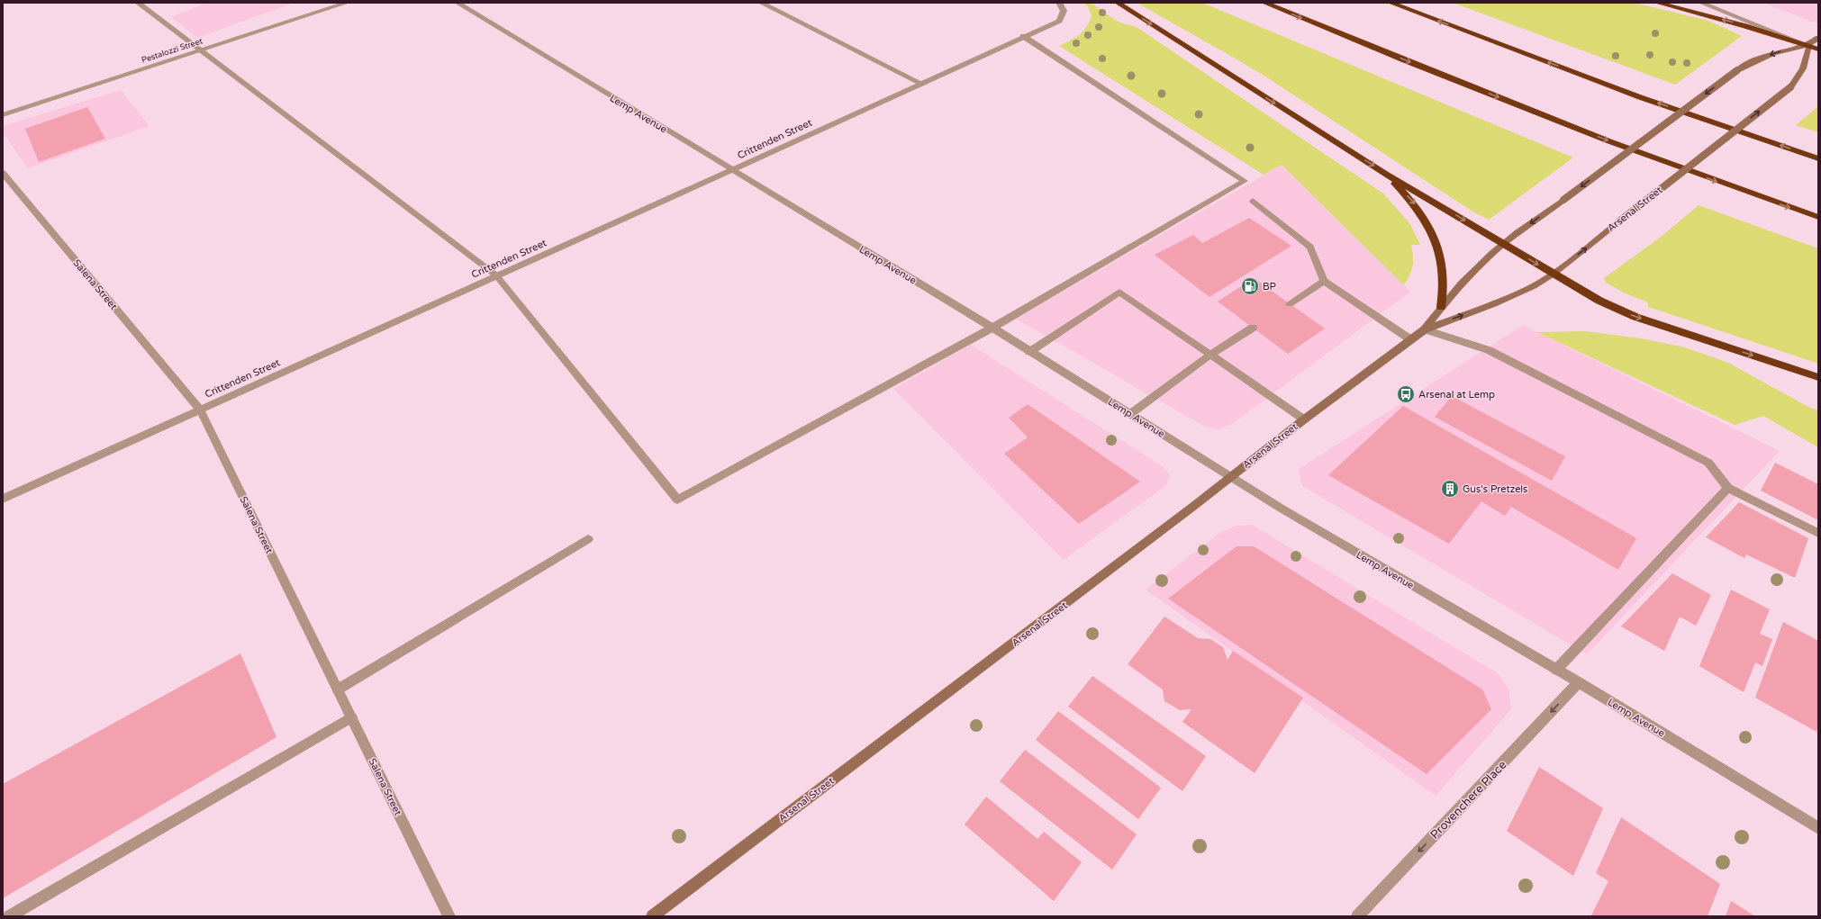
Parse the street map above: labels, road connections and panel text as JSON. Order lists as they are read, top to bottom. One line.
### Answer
{"streets":{"main road":["Arsenal Street"],"street":["Pestalozzi Street","Lemp Avenue","Crittenden Street","Salena Street","Provenchere Place"]},"crossings":[["Lemp Avenue","Crittenden Street"],["Lemp Avenue","Arsenal Street"],["Lemp Avenue","Provenchere Place"],["Crittenden Street","Salena Street"]],"one_way":["Provenchere Place"],"places":{"fuel station":["BP"],"bus stop":["Arsenal at Lemp"],"building":["Gus's Pretzels"]}}
